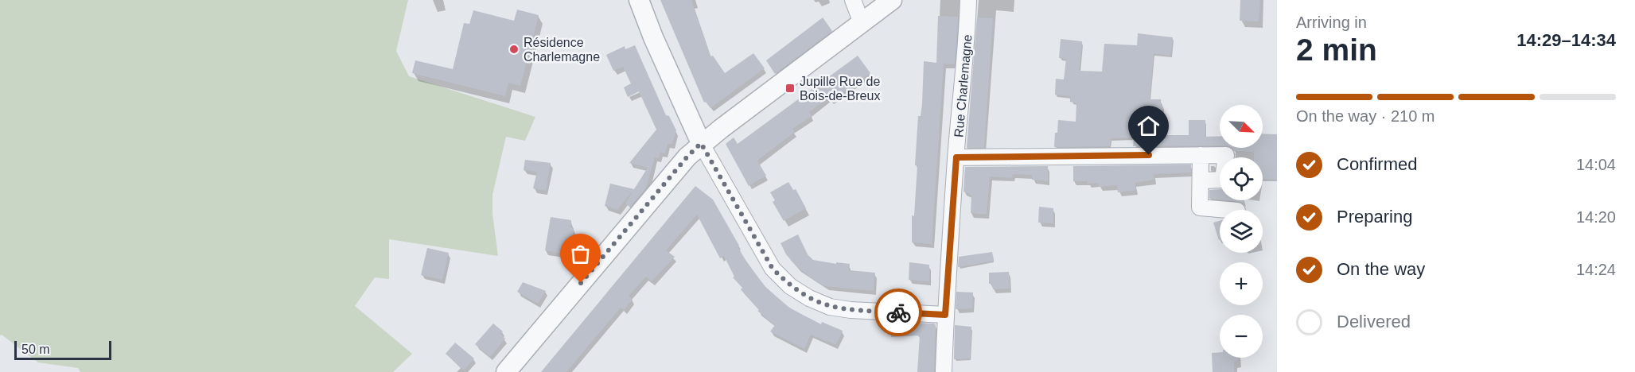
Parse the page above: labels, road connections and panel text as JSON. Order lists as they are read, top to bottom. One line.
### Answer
{"streets":{"street":["Rue Charlemagne"]},"places":{"other":["Résidence Charlemagne"],"transit":["Jupille Rue de Bois-de-Breux"]},"scale_bar":"50 m","north":"bottom right","page":{"heading":["2 min","Arriving in","14:29–14:34"],"bar":"On the way · 210 m","map_buttons":["+","−"],"list":[["Confirmed","14:04"],["Preparing","14:20"],["On the way","14:24"],"Delivered"],"scale":"50 m"}}
